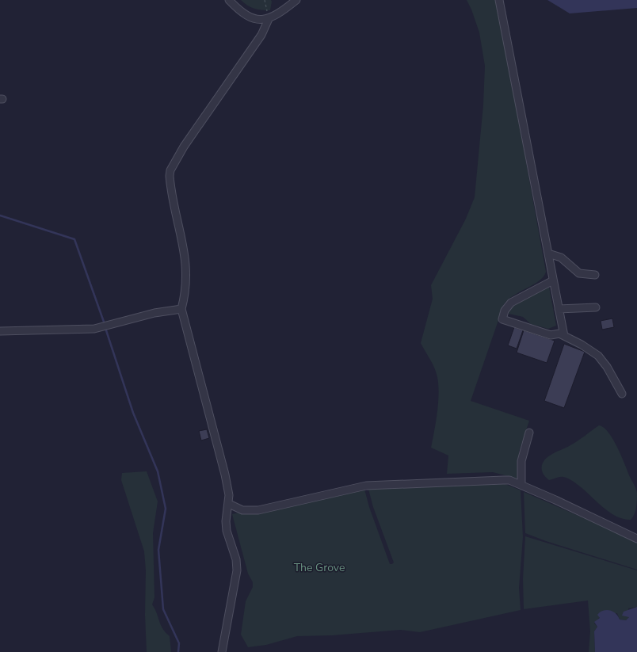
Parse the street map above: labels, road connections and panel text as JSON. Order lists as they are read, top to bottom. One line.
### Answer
{"parks":["The Grove"]}
